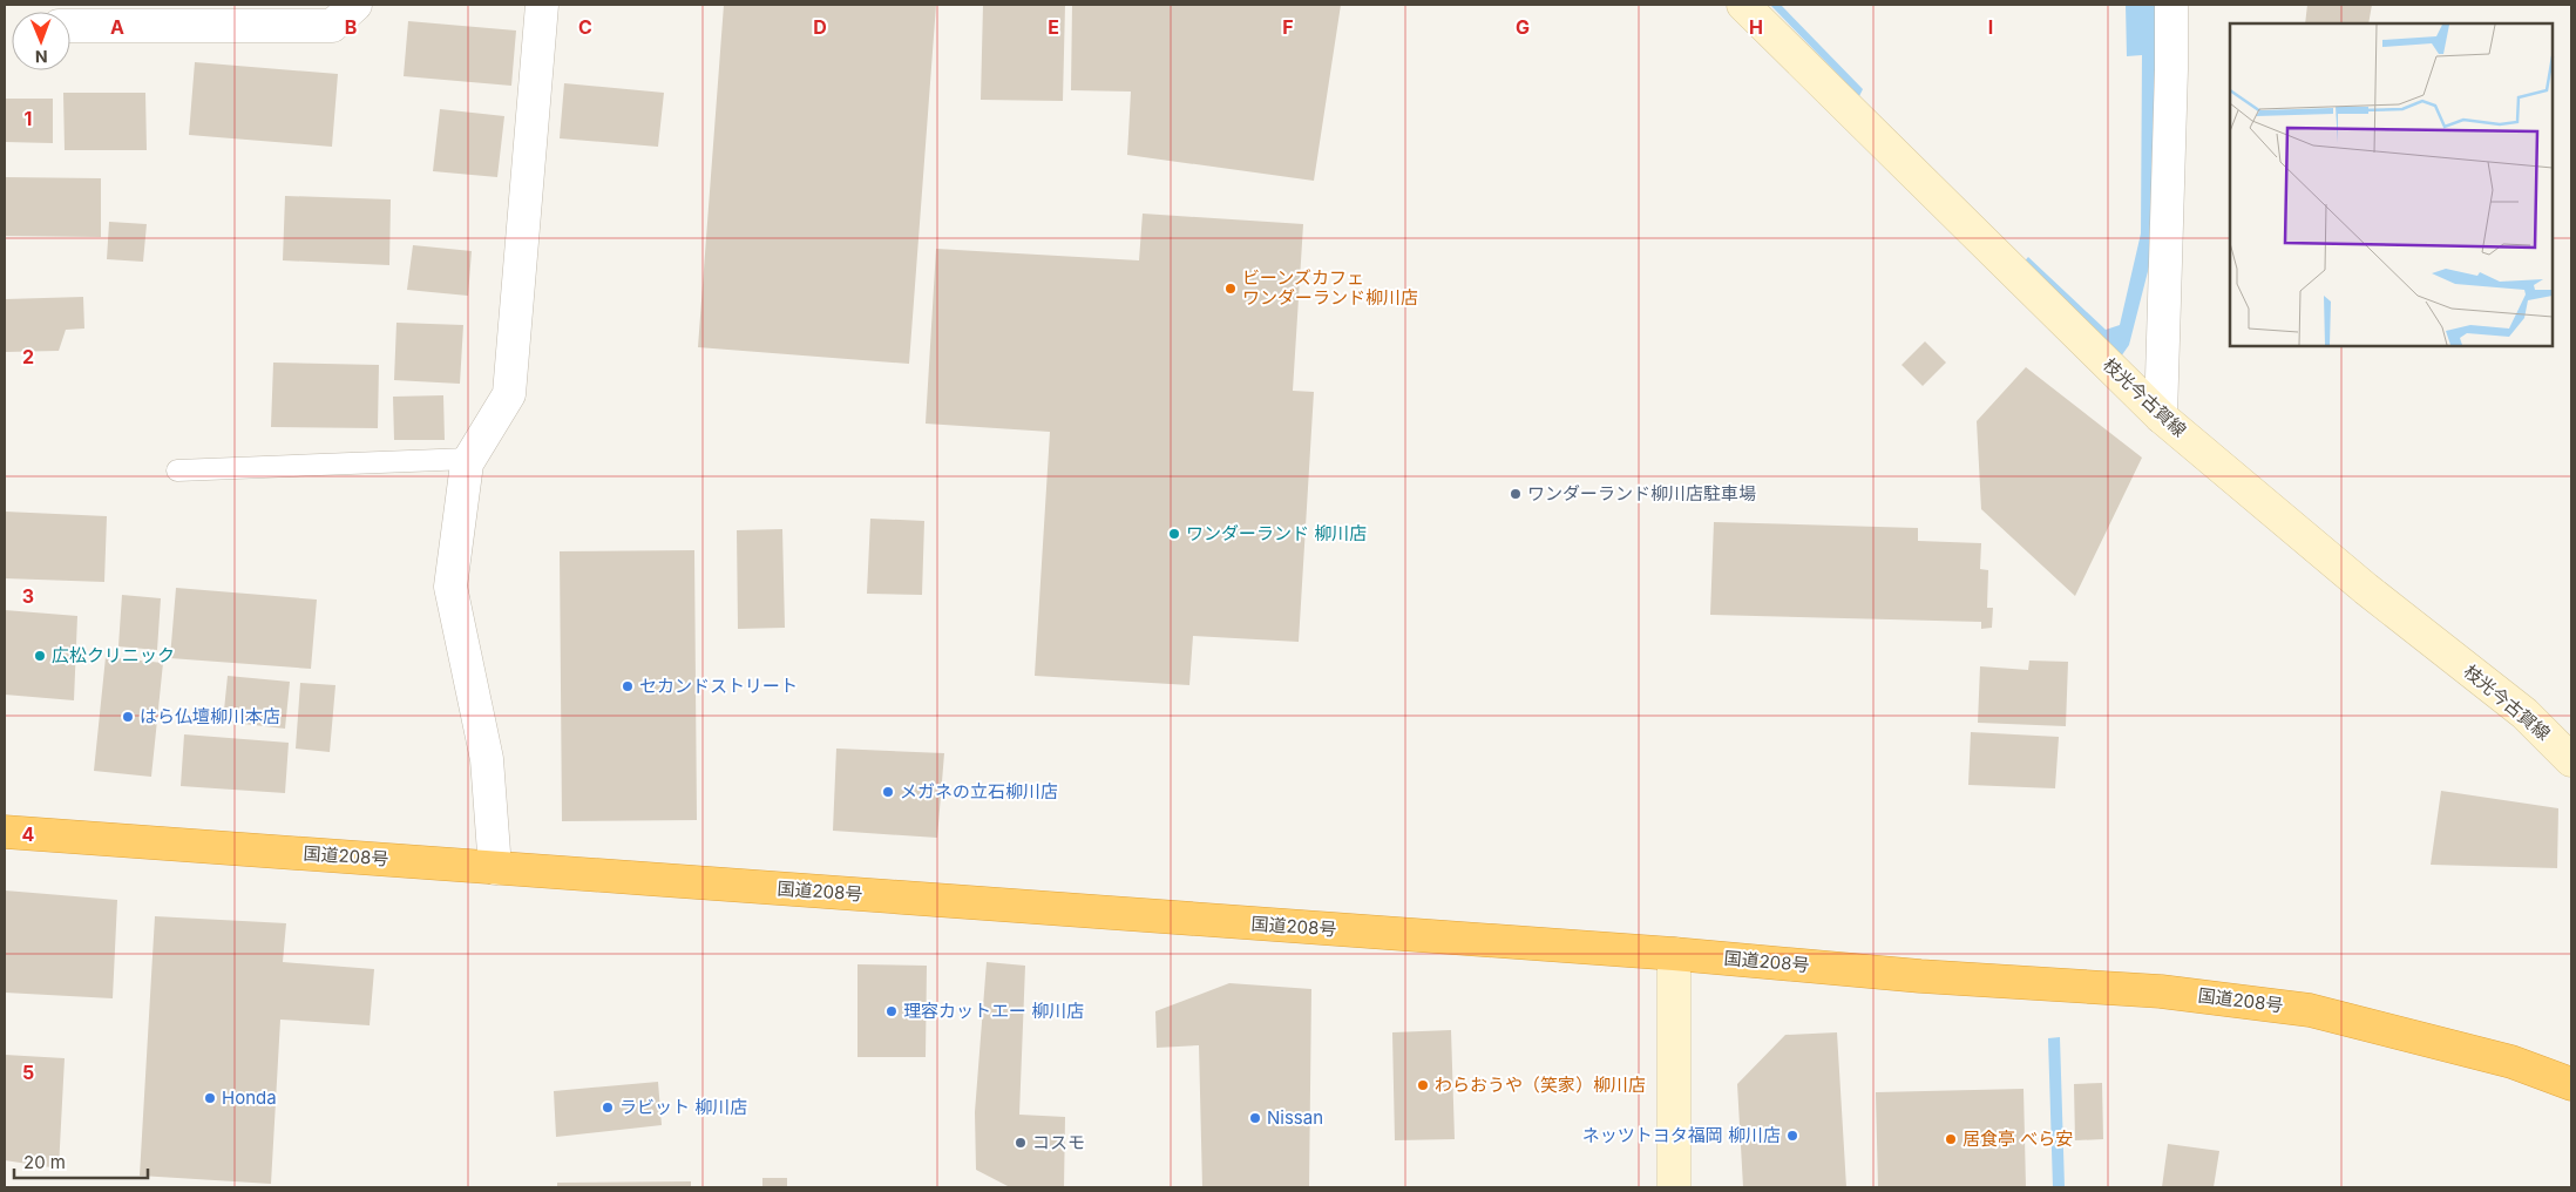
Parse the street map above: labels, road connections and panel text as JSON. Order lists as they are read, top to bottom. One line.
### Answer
{"streets":{"highway":["国道208号"],"main road":["枝光今古賀線"]},"places":["ビーンズカフェ ワンダーランド柳川店","ワンダーランド柳川店駐車場","ワンダーランド 柳川店","広松クリニック","セカンドストリート","はら仏壇柳川本店","メガネの立石柳川店","理容カットエー 柳川店","わらおうや（笑家）柳川店","Honda","ラビット 柳川店","Nissan","ネッツトヨタ福岡 柳川店","居食亭 べら安","コスモ"],"scale_bar":"20 m","north":"bottom","grid":{"columns":["A","B","C","D","E","F","G","H","I"],"rows":["1","2","3","4","5"]}}
